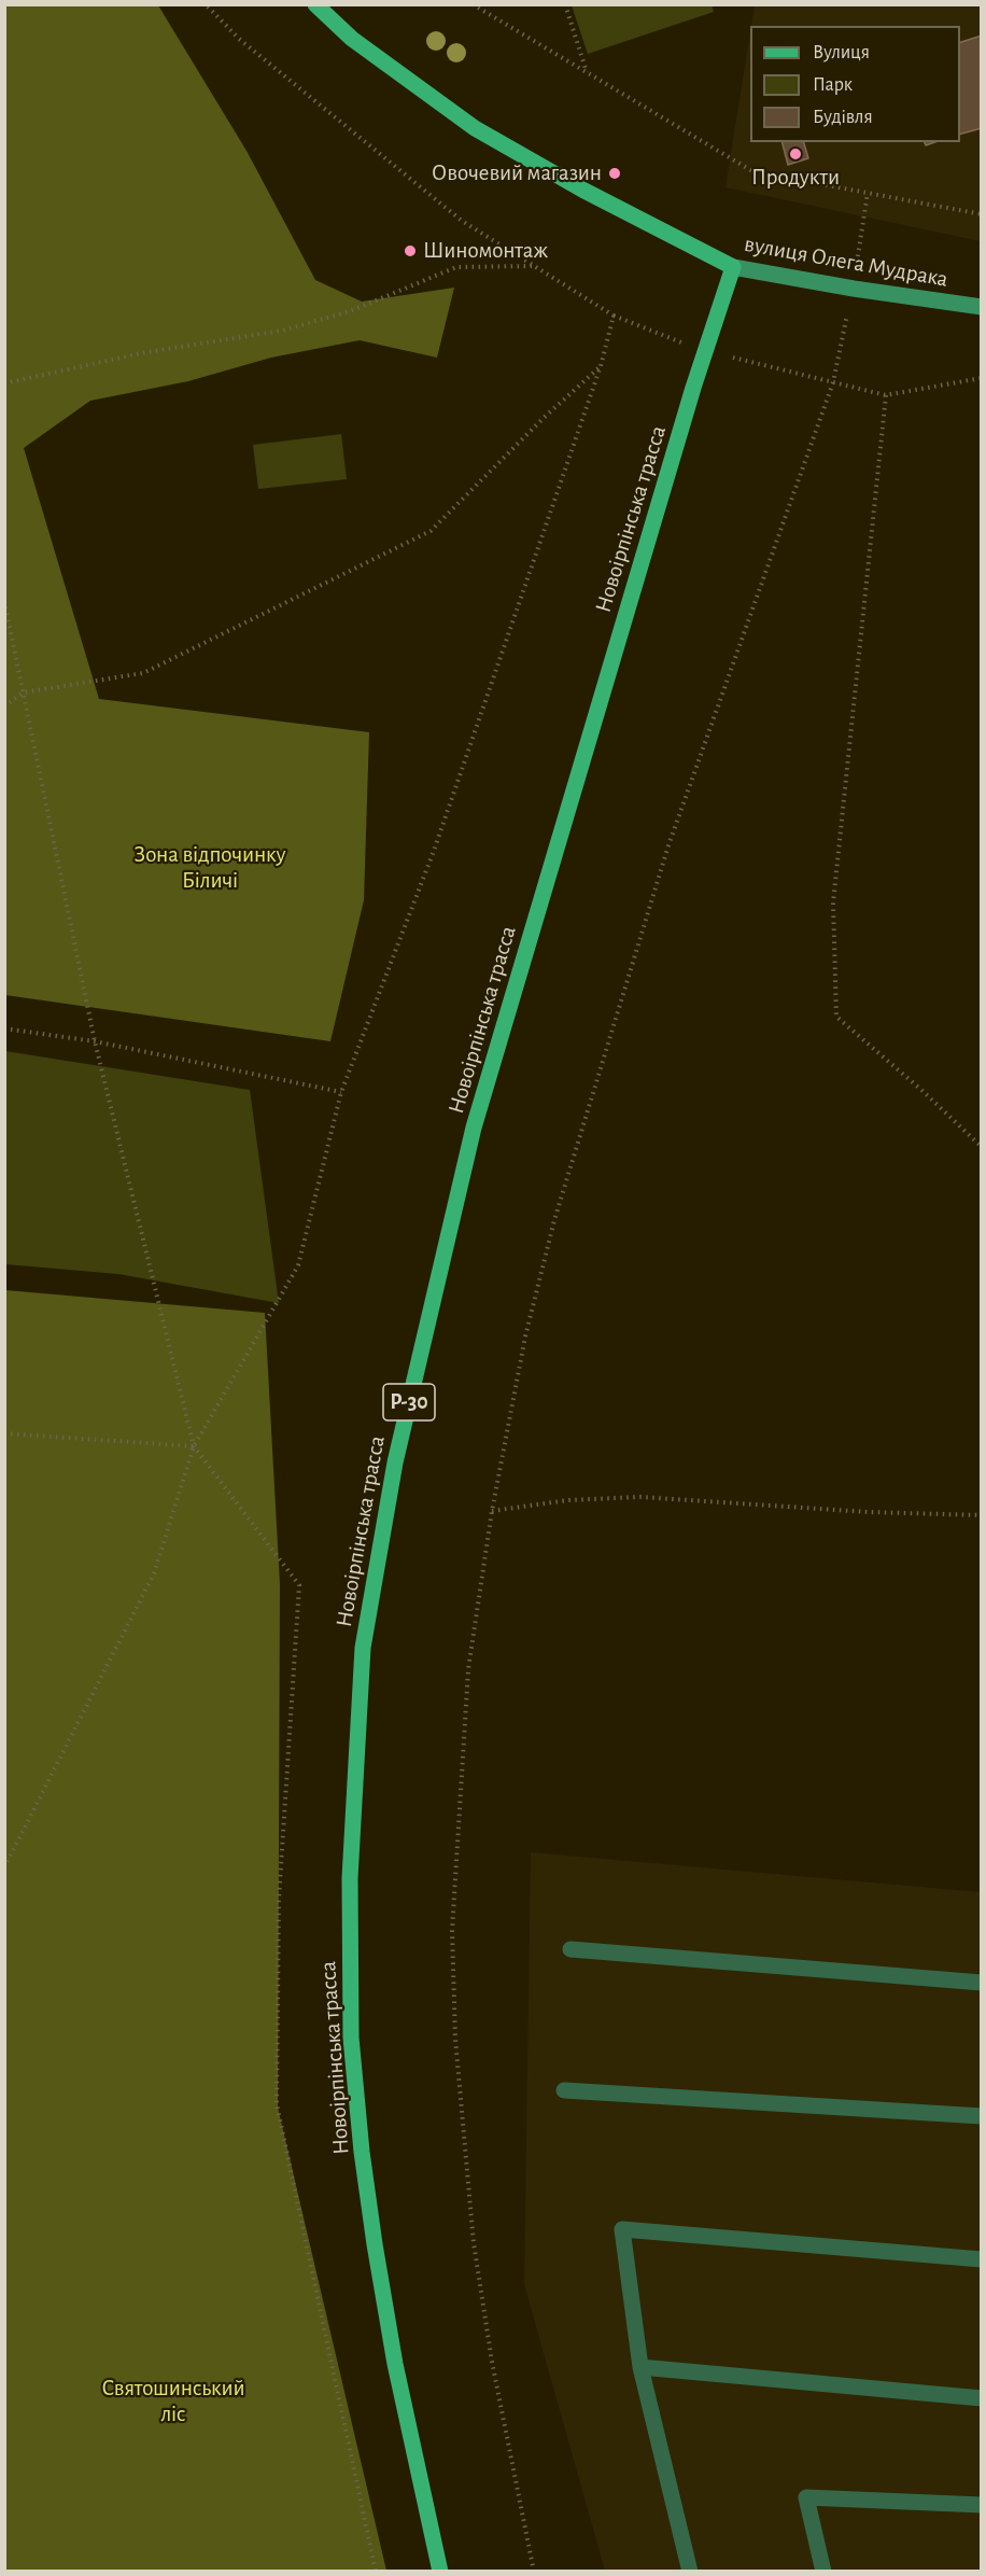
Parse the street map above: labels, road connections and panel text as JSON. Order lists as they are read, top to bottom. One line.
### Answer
{"streets":{"main road":["вулиця Олега Мудрака","Новоірпінська трасса","Р-30"]},"crossings":[["вулиця Олега Мудрака","Новоірпінська трасса"]],"parks":["Зона відпочинку Біличі","Святошинський ліс"],"places":["Продукти","Овочевий магазин","Шиномонтаж"],"legend":["Вулиця","Парк","Будівля"]}
